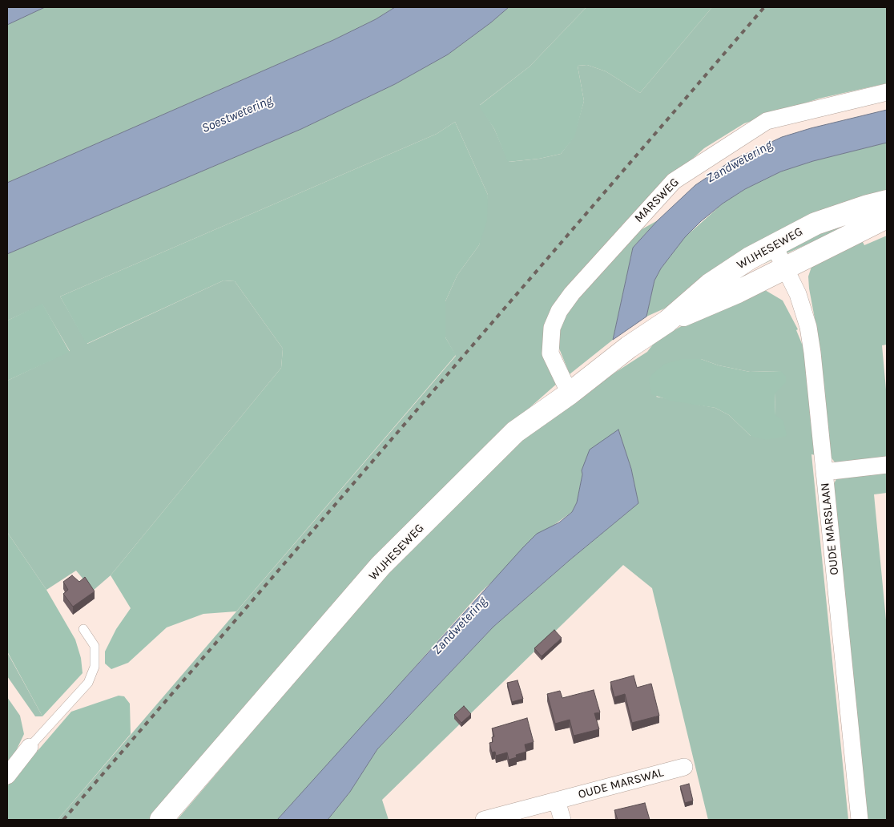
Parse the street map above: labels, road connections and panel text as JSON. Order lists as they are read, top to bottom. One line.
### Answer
{"streets":{"main road":["WIJHESEWEG"],"street":["MARSWEG","OUDE MARSLAAN","OUDE MARSWAL"]},"crossings":[["MARSWEG","WIJHESEWEG"],["WIJHESEWEG","OUDE MARSLAAN"]],"water":["Soestwetering","Zandwetering"]}
